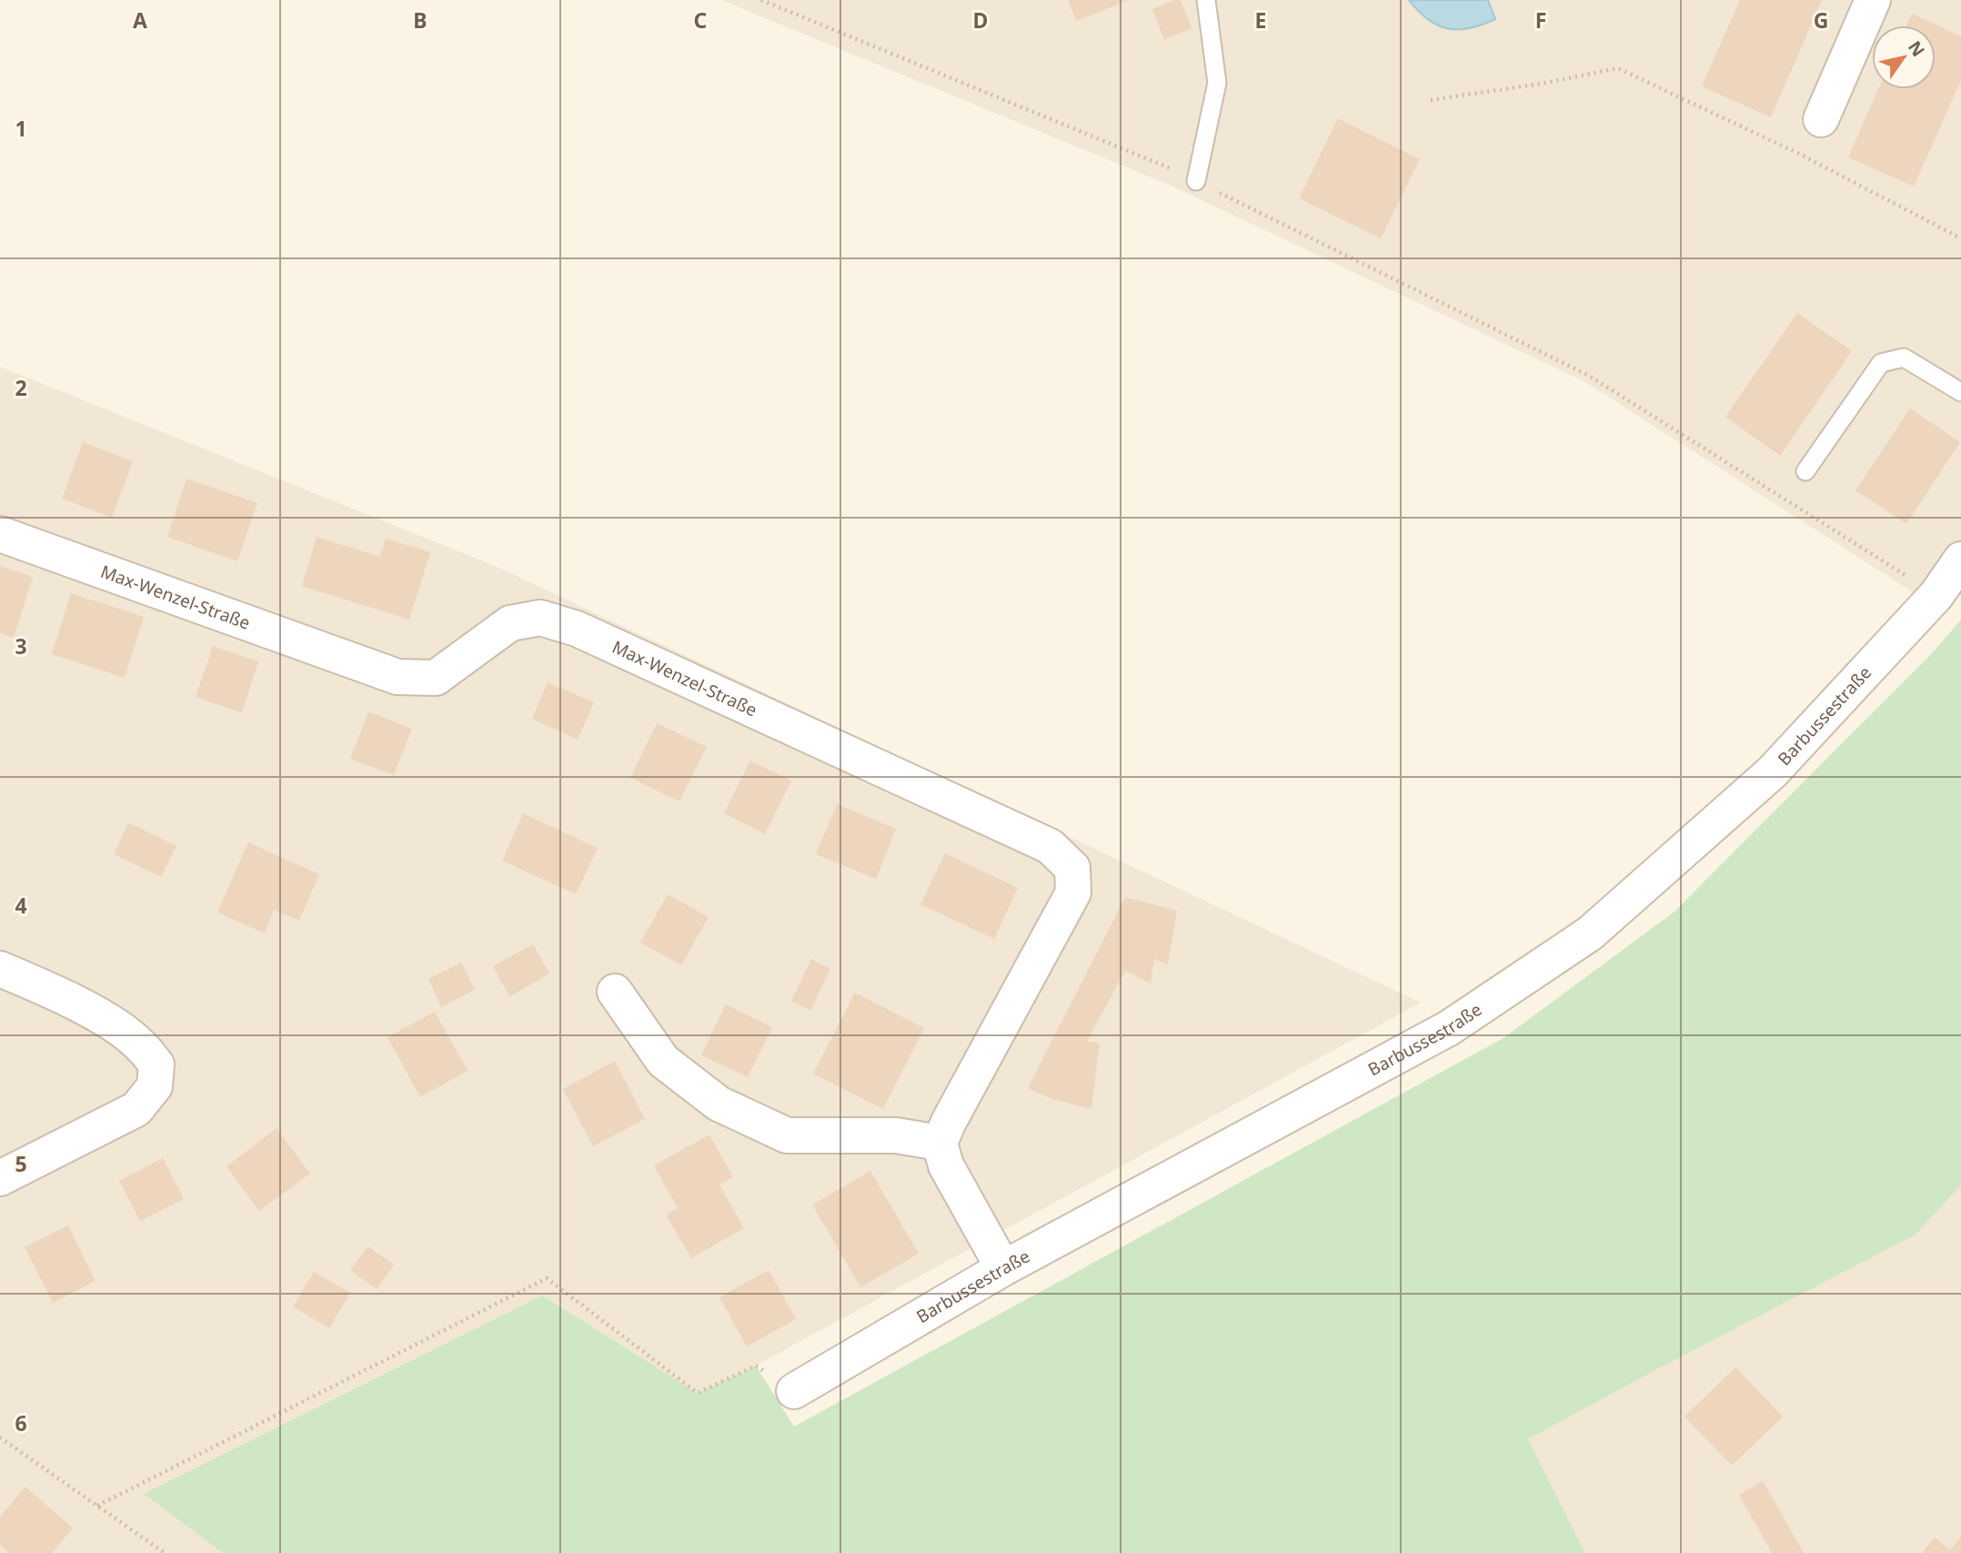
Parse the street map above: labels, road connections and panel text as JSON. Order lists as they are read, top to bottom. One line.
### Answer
{"streets":{"street":["Max-Wenzel-Straße","Barbussestraße"]},"north":"top right","grid":{"columns":["A","B","C","D","E","F","G"],"rows":["1","2","3","4","5","6"]}}
